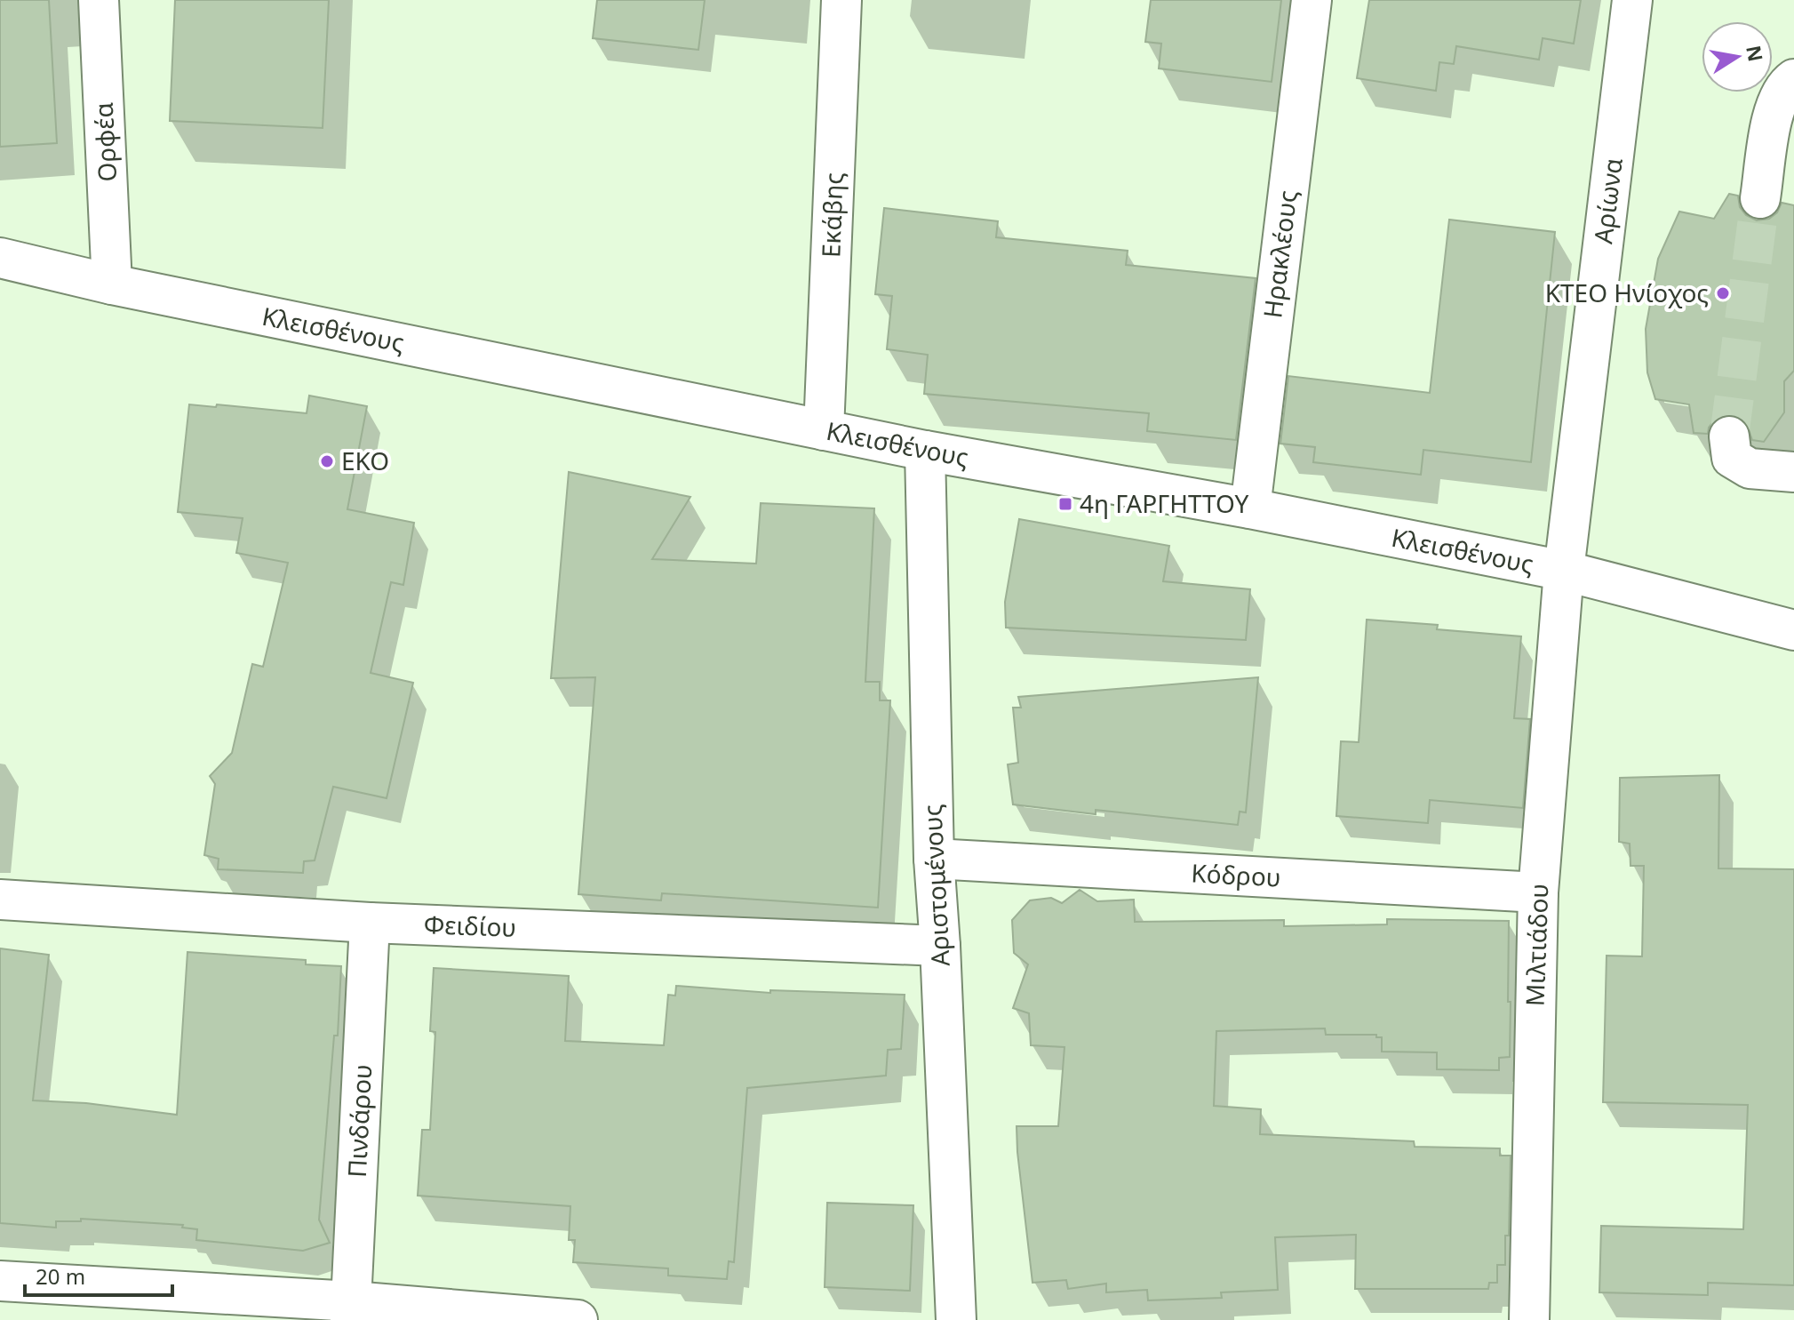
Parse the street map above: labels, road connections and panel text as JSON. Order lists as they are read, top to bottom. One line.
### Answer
{"streets":{"street":["Ορφέα","Αρίωνα","Εκάβης","Ηρακλέους","Κλεισθένους","Κόδρου","Αριστομένους","Φειδίου","Μιλτιάδου","Πινδάρου"]},"crossings":[["Ορφέα","Κλεισθένους"],["Αρίωνα","Κλεισθένους"],["Αρίωνα","Μιλτιάδου"],["Εκάβης","Κλεισθένους"],["Ηρακλέους","Κλεισθένους"],["Κλεισθένους","Αριστομένους"],["Κλεισθένους","Μιλτιάδου"],["Κόδρου","Αριστομένους"],["Κόδρου","Μιλτιάδου"],["Αριστομένους","Φειδίου"],["Φειδίου","Πινδάρου"]],"places":{"other":["ΚΤΕΟ Hνίοχος","ΕΚΟ"],"transit":["4η ΓΑΡΓΗΤΤΟΥ"]},"scale_bar":"20 m","north":"right"}
